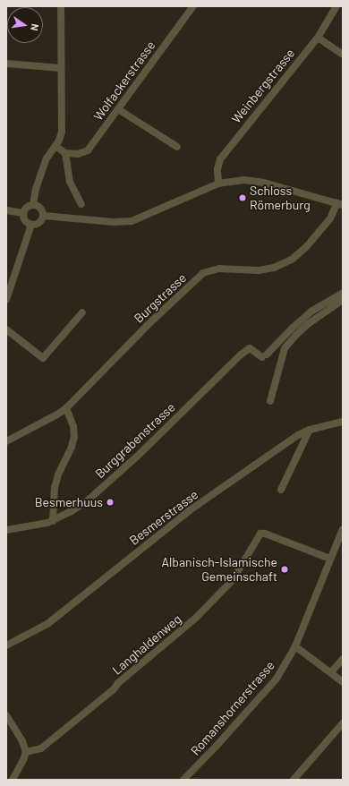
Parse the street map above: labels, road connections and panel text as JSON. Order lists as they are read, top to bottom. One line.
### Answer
{"streets":{"street":["Wolfackerstrasse","Weinbergstrasse","Burgstrasse","Burggrabenstrasse","Besmerstrasse","Langhaldenweg","Romanshornerstrasse"]},"crossings":[["Langhaldenweg","Romanshornerstrasse"]],"places":["Schloss Römerburg","Besmerhuus","Albanisch-Islamische Gemeinschaft"],"north":"right"}
